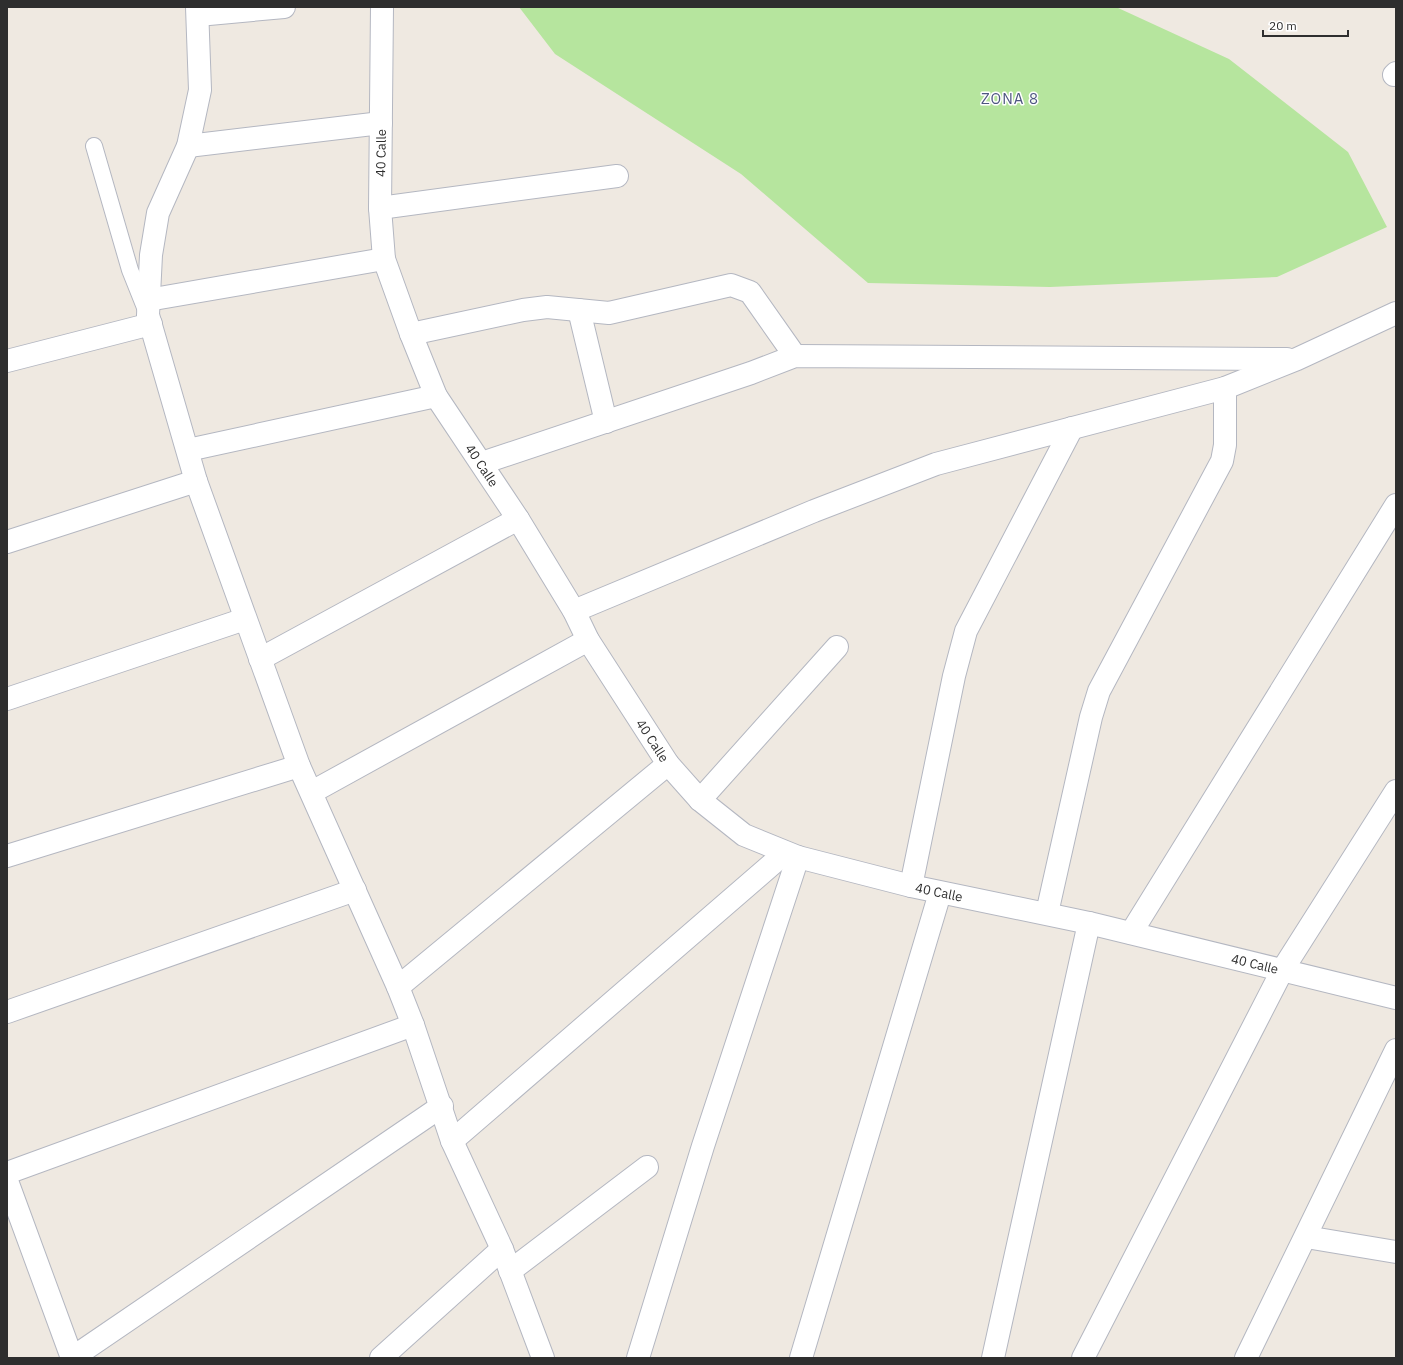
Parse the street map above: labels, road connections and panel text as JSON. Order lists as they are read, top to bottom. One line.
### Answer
{"streets":{"street":["40 Calle"]},"districts":["ZONA 8"],"scale_bar":"20 m"}
